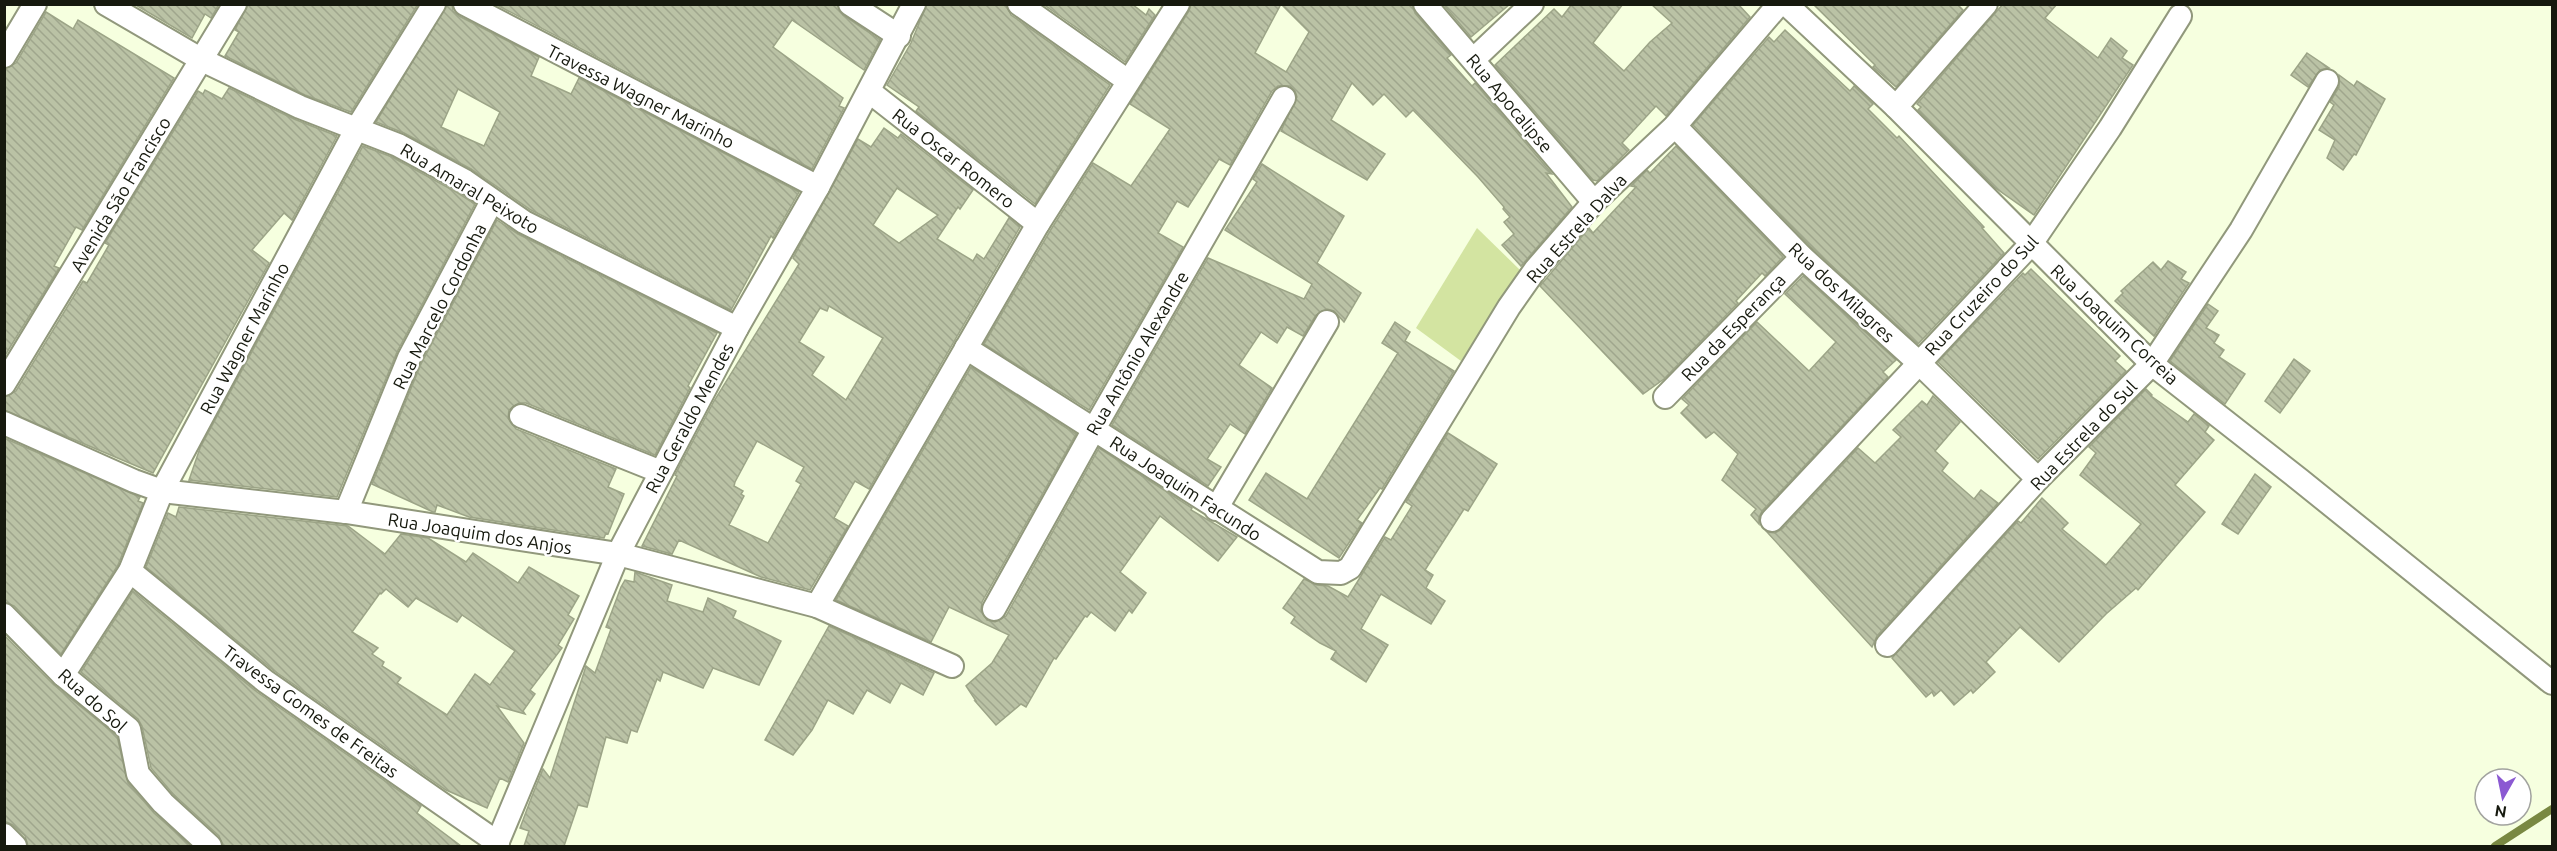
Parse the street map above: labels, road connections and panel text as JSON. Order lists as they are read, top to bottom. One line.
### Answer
{"streets":{"street":["Travessa Wagner Marinho","Rua Apocalipse","Rua Oscar Romero","Rua Amaral Peixoto","Avenida São Francisco","Rua Estrela Dalva","Rua dos Milagres","Rua Cruzeiro do Sul","Rua Marcelo Cordonha","Rua Joaquim Correia","Rua da Esperança","Rua Wagner Marinho","Rua Antônio Alexandre","Rua Geraldo Mendes","Rua Estrela do Sul","Rua Joaquim Facundo","Rua Joaquim dos Anjos","Rua do Sol","Travessa Gomes de Freitas"]},"crossings":[["Travessa Wagner Marinho","Rua Geraldo Mendes"],["Rua Apocalipse","Rua Estrela Dalva"],["Rua Oscar Romero","Rua Geraldo Mendes"],["Rua Amaral Peixoto","Avenida São Francisco"],["Rua Amaral Peixoto","Rua Marcelo Cordonha"],["Rua Amaral Peixoto","Rua Wagner Marinho"],["Rua Amaral Peixoto","Rua Geraldo Mendes"],["Rua Estrela Dalva","Rua dos Milagres"],["Rua Estrela Dalva","Rua Joaquim Facundo"],["Rua dos Milagres","Rua Cruzeiro do Sul"],["Rua dos Milagres","Rua da Esperança"],["Rua dos Milagres","Rua Estrela do Sul"],["Rua Cruzeiro do Sul","Rua Joaquim Correia"],["Rua Marcelo Cordonha","Rua Joaquim dos Anjos"],["Rua Joaquim Correia","Rua Estrela do Sul"],["Rua Wagner Marinho","Rua Joaquim dos Anjos"],["Rua Wagner Marinho","Rua do Sol"],["Rua Wagner Marinho","Travessa Gomes de Freitas"],["Rua Antônio Alexandre","Rua Joaquim Facundo"],["Rua Geraldo Mendes","Rua Joaquim dos Anjos"],["Rua Geraldo Mendes","Travessa Gomes de Freitas"]],"north":"bottom"}
